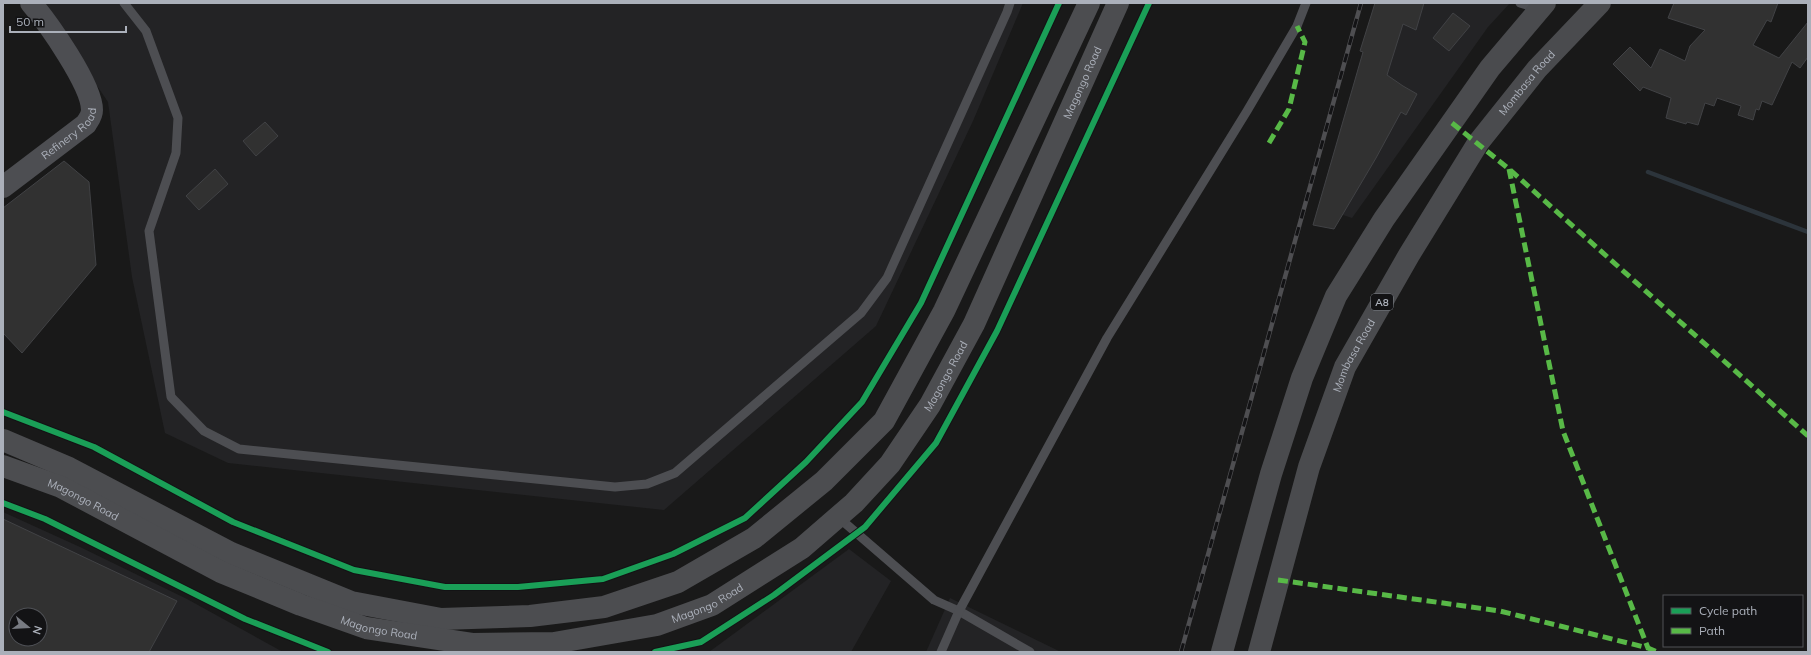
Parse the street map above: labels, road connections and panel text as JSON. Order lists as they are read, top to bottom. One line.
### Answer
{"streets":{"highway":["Mombasa Road","A8"],"main road":["Magongo Road"],"street":["Refinery Road"]},"legend":["Cycle path","Path"],"scale_bar":"50 m","north":"right"}
